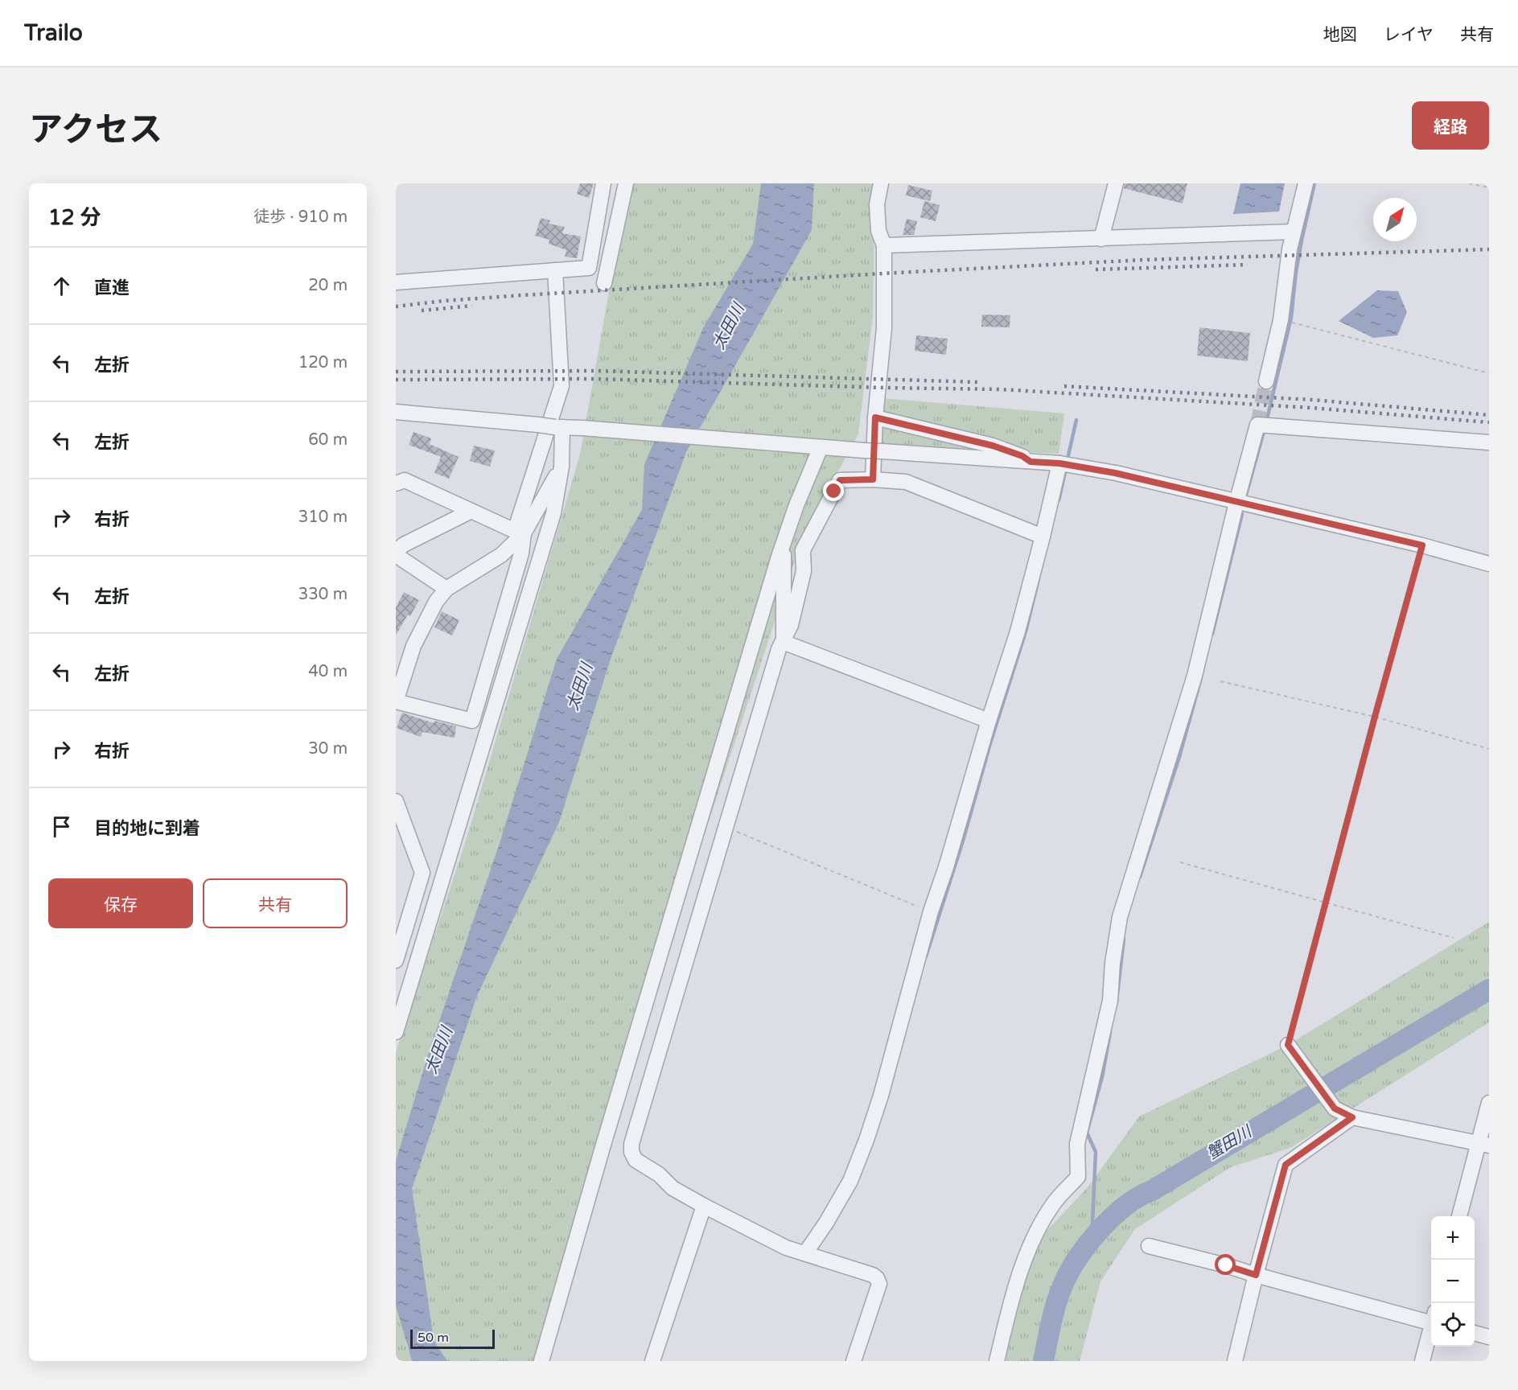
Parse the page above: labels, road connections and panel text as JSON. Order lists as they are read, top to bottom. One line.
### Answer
{"water":["太田川","蟹田川"],"scale_bar":"50 m","north":"top right","page":{"header":"Trailo","nav":["地図","レイヤ","共有"],"title":"アクセス","buttons":["経路",["保存","共有"]],"heading":["12 分","徒歩 · 910 m"],"list":[["直進","20 m"],["左折","120 m"],["左折","60 m"],["右折","310 m"],["左折","330 m"],["左折","40 m"],["右折","30 m"],"目的地に到着"],"map_buttons":["+","−"],"scale":"50 m"}}
